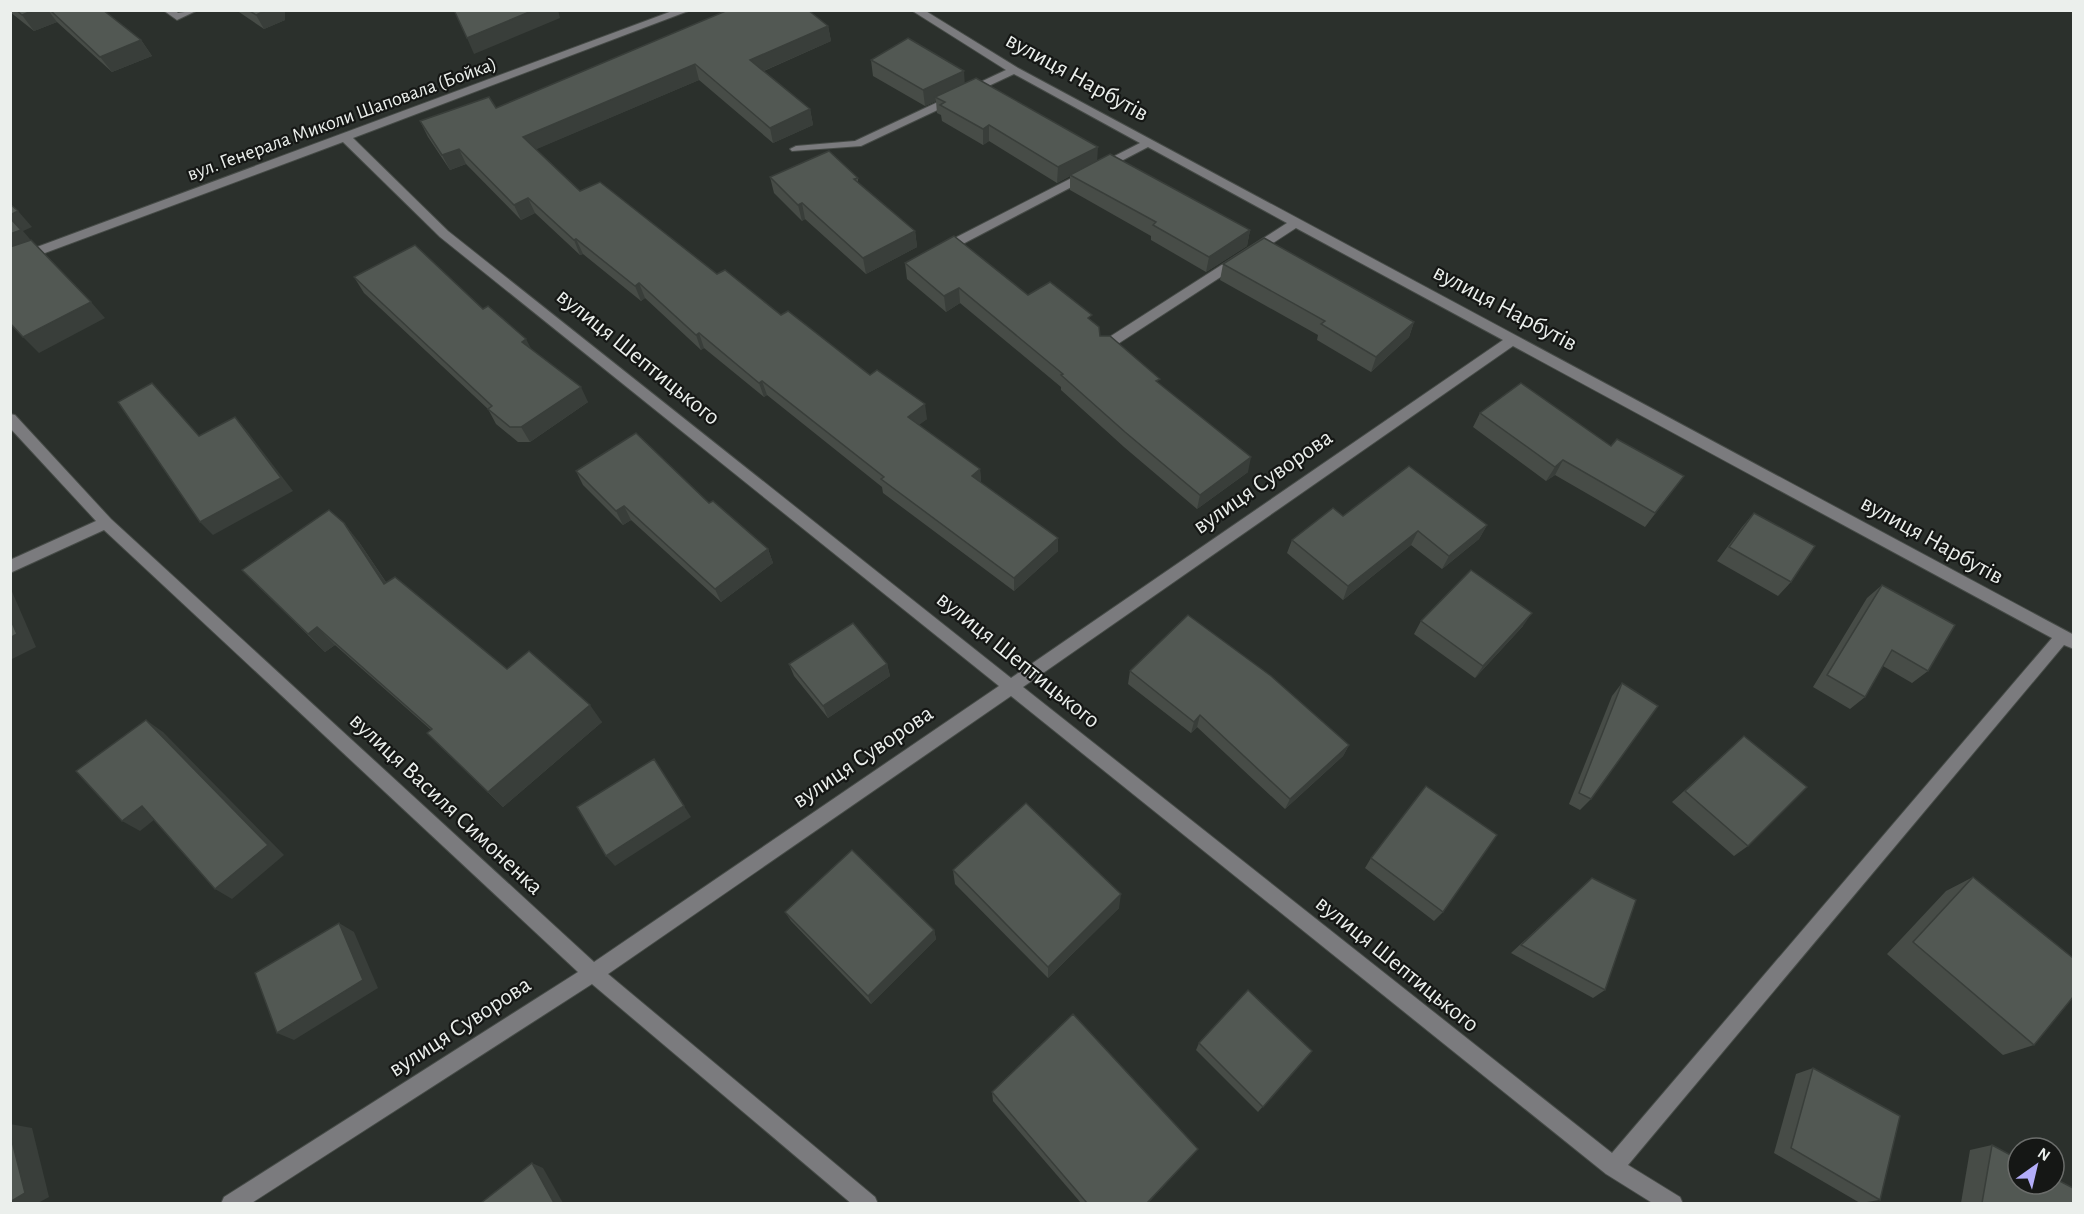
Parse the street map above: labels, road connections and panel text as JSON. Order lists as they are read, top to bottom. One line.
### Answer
{"streets":{"street":["вулиця Нарбутів","вул. Генерала Миколи Шаповала (Бойка)","вулиця Шептицького","вулиця Суворова","вулиця Василя Симоненка"]},"crossings":[["вулиця Нарбутів","вулиця Суворова"],["вул. Генерала Миколи Шаповала (Бойка)","вулиця Шептицького"],["вулиця Шептицького","вулиця Суворова"],["вулиця Суворова","вулиця Василя Симоненка"]],"north":"top right"}
